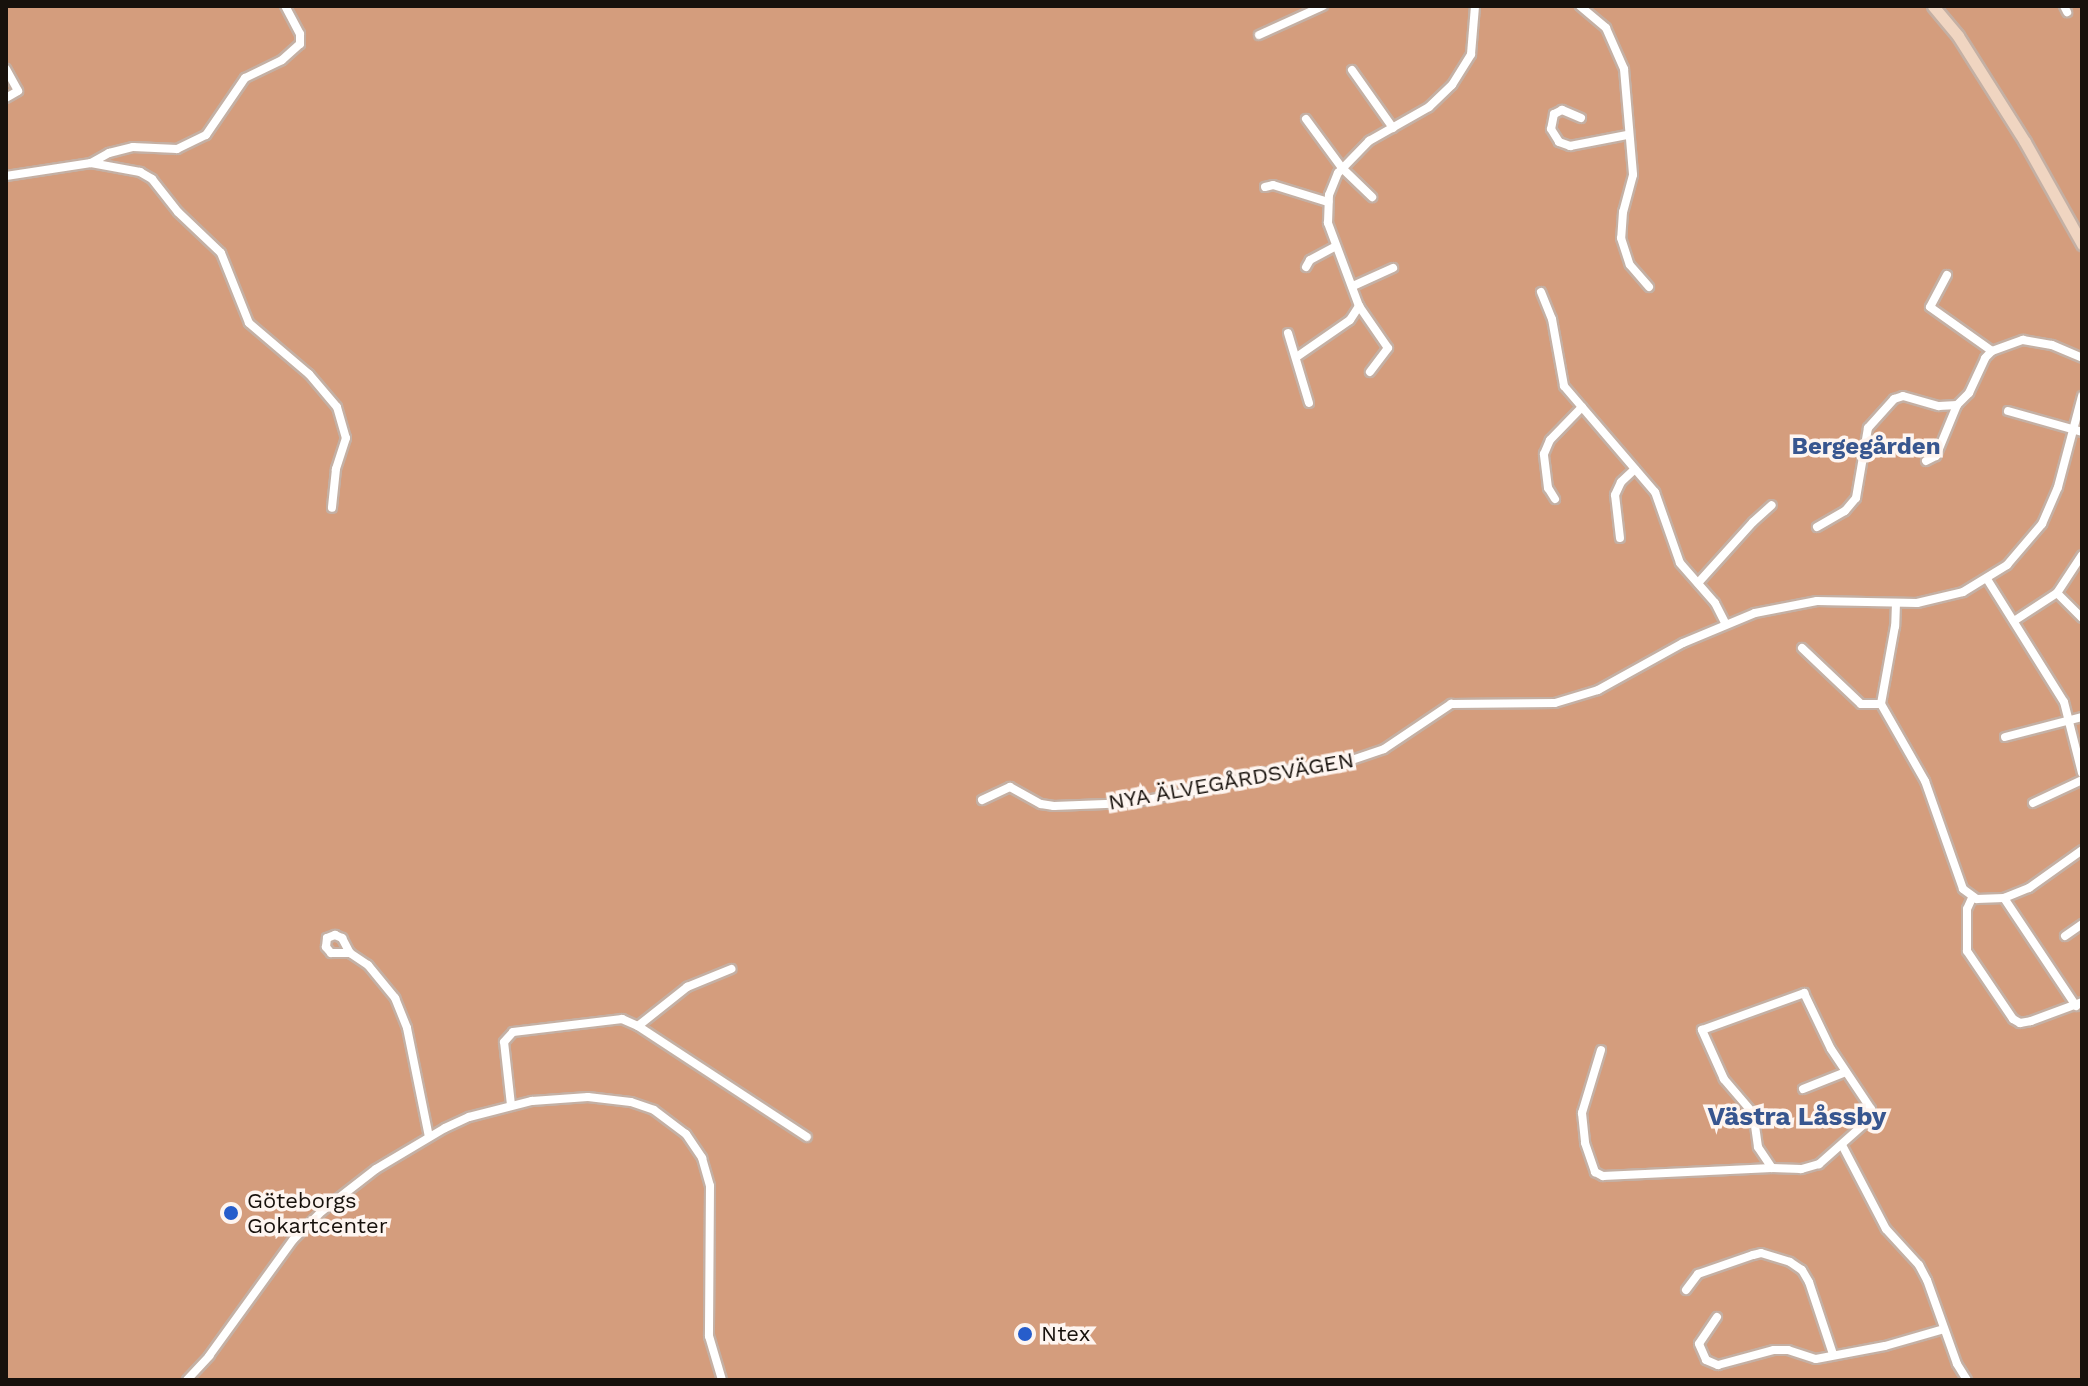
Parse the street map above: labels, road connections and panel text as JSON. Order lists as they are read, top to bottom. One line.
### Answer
{"streets":{"street":["NYA ÄLVEGÅRDSVÄGEN"]},"districts":["Bergegården","Västra Låssby"],"places":["Göteborgs Gokartcenter","Ntex"]}
